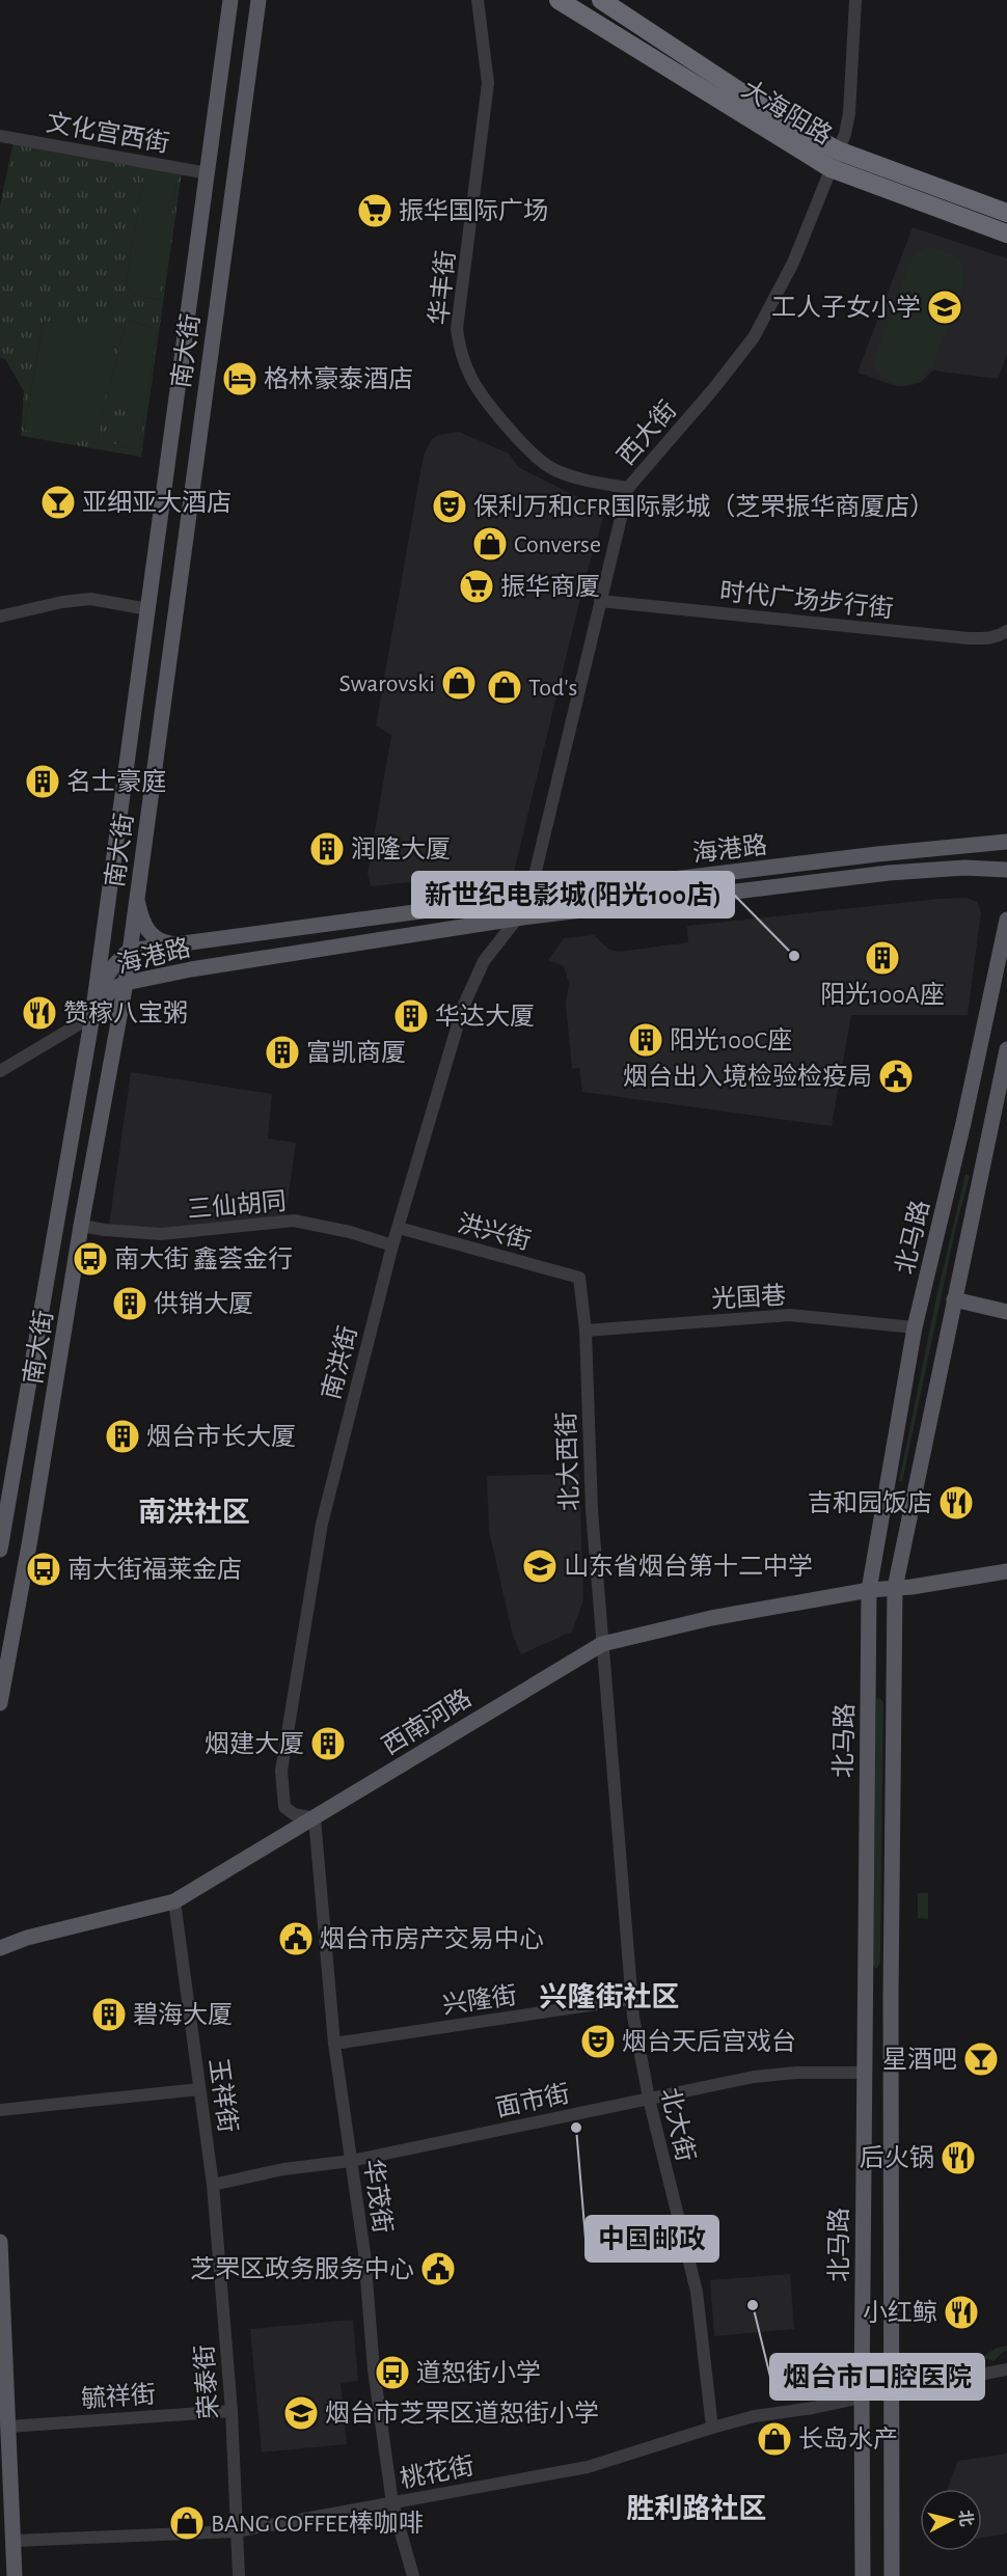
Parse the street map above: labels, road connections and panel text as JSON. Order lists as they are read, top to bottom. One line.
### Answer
{"streets":{"highway":["大海阳路"],"main road":["南大街","海港路","北马路","西南河路"],"street":["文化宫西街","华丰街","西大街","时代广场步行街","三仙胡同","洪兴街","光国巷","南洪街","北大西街","兴隆街","玉祥街","面市街","北大街","华茂街","荣泰街","毓祥街","桃花街"]},"crossings":[["大海阳路","西大街"],["文化宫西街","南大街"],["华丰街","西大街"],["南大街","海港路"],["南大街","三仙胡同"],["西大街","时代广场步行街"],["西大街","海港路"],["西大街","南洪街"],["海港路","南洪街"],["三仙胡同","南洪街"],["洪兴街","南洪街"],["洪兴街","北大西街"],["北马路","光国巷"],["北马路","西南河路"],["北马路","面市街"],["北马路","桃花街"],["光国巷","北大西街"],["南洪街","西南河路"],["南洪街","华茂街"],["北大西街","西南河路"],["北大西街","北大街"],["西南河路","玉祥街"],["西南河路","北大街"],["西南河路","华茂街"],["兴隆街","北大街"],["兴隆街","华茂街"],["玉祥街","面市街"],["玉祥街","荣泰街"],["面市街","北大街"],["面市街","华茂街"],["面市街","荣泰街"],["北大街","桃花街"],["华茂街","桃花街"],["荣泰街","毓祥街"],["荣泰街","桃花街"]],"districts":["南洪社区","兴隆街社区","胜利路社区"],"places":{"supermarket":["振华国际广场","振华商厦"],"school or university":["工人子女小学","山东省烟台第十二中学","烟台市芝罘区道恕街小学"],"hotel":["格林豪泰酒店"],"bar":["亚细亚大酒店","星酒吧"],"theatre":["保利万和CFR国际影城（芝罘振华商厦店）","烟台天后宫戏台"],"shop":["Converse","Swarovski","Tod's","长岛水产","BANG COFFEE棒咖啡"],"building":["名士豪庭","润隆大厦","阳光100A座","华达大厦","阳光100C座","富凯商厦","供销大厦","烟台市长大厦","烟建大厦","碧海大厦"],"other":["新世纪电影城(阳光100店)","中国邮政","烟台市口腔医院"],"restaurant":["赞稼八宝粥","吉和园饭店","后火锅","小红鲸"],"public building":["烟台出入境检验检疫局","烟台市房产交易中心","芝罘区政务服务中心"],"bus stop":["南大街 鑫荟金行","南大街福莱金店","道恕街小学"]},"north":"right"}
